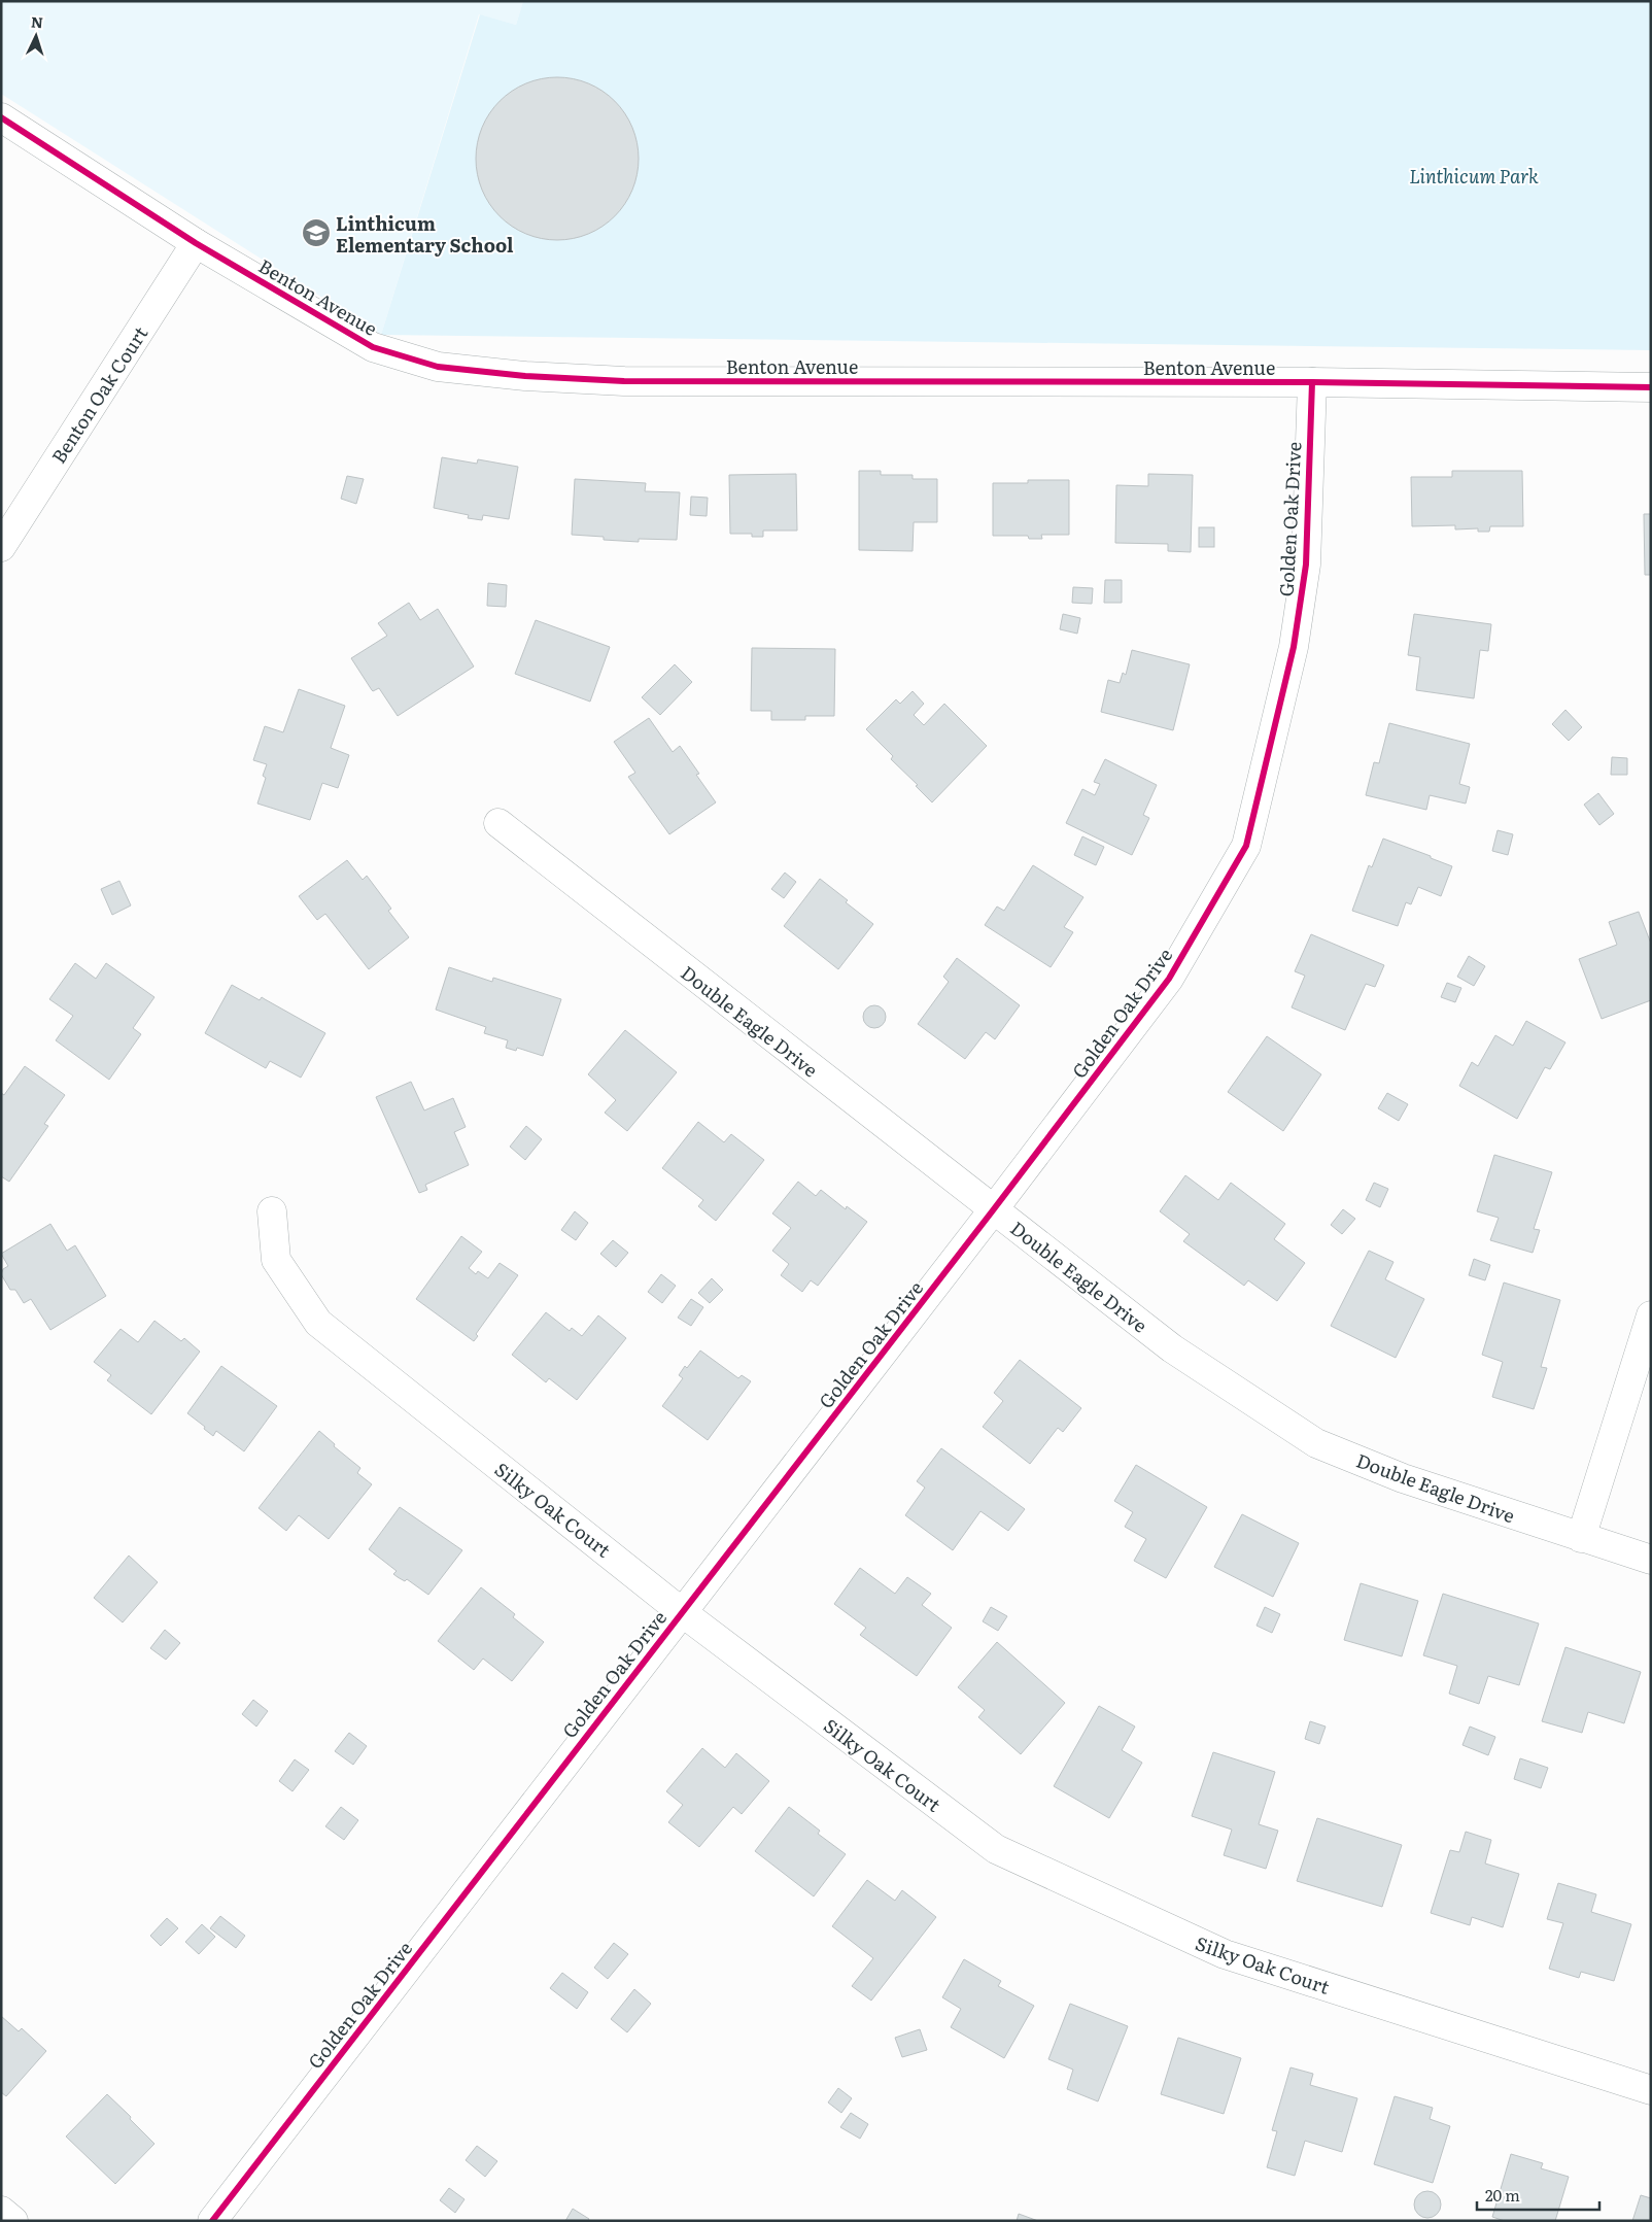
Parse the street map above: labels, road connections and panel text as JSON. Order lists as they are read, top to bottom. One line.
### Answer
{"streets":{"street":["Benton Avenue","Benton Oak Court","Golden Oak Drive","Double Eagle Drive","Silky Oak Court"]},"crossings":[["Benton Avenue","Benton Oak Court"],["Benton Avenue","Golden Oak Drive"],["Golden Oak Drive","Double Eagle Drive"],["Golden Oak Drive","Silky Oak Court"]],"parks":["Linthicum Park"],"places":{"school or university":["Linthicum Elementary School"]},"scale_bar":"20 m","north":"top"}
